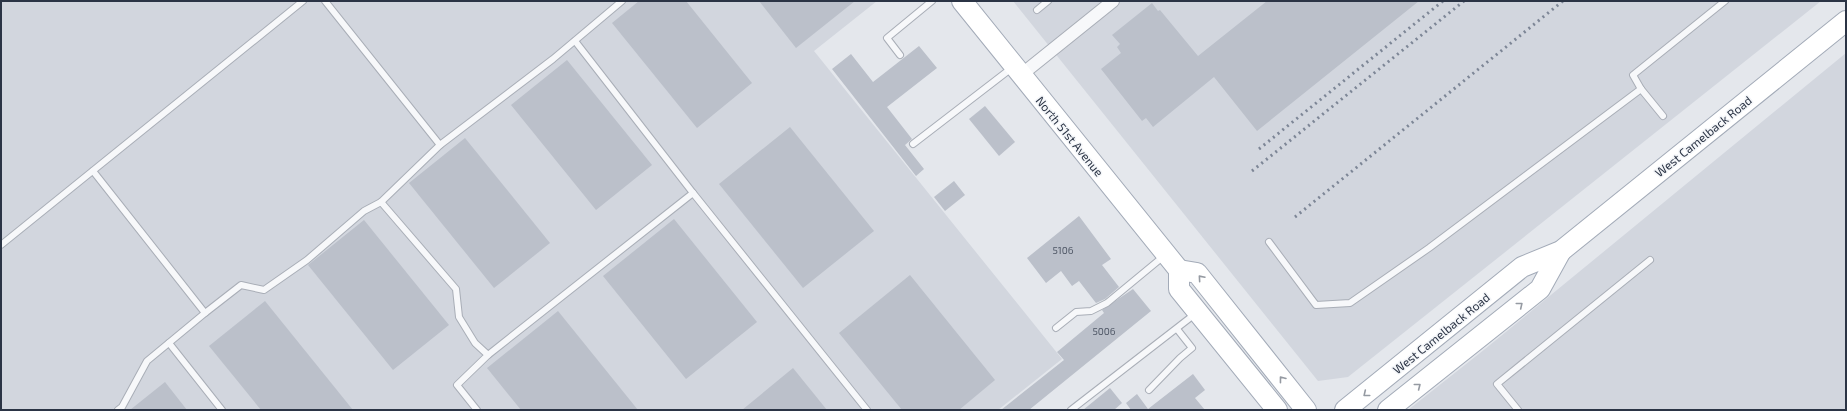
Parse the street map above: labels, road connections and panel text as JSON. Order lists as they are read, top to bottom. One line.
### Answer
{"streets":{"main road":["North 51st Avenue","West Camelback Road"]},"house_numbers":["5106","5006"]}
